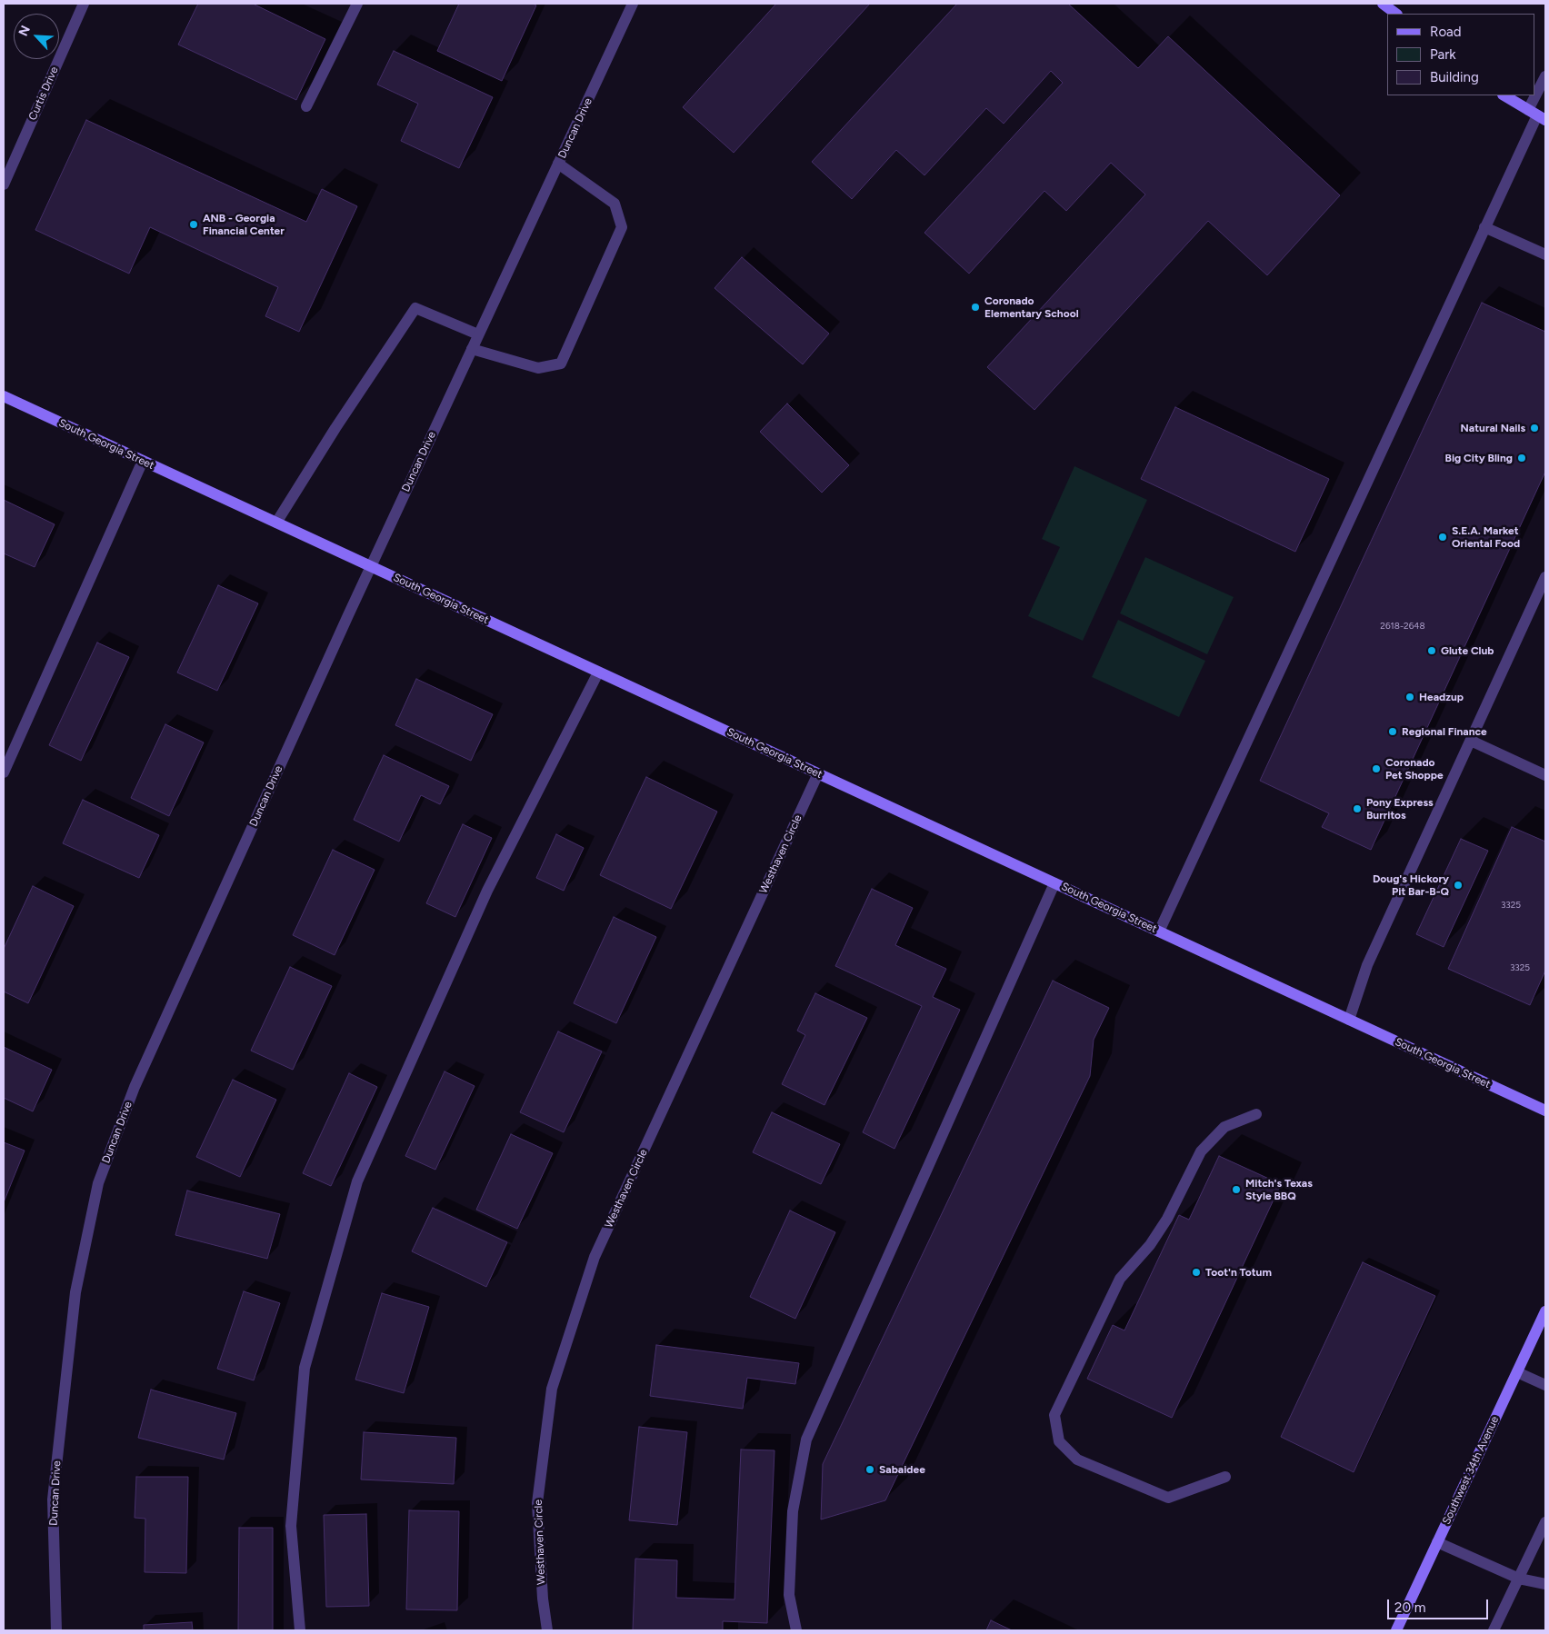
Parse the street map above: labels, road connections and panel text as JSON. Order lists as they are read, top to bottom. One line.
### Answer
{"streets":{"main road":["South Georgia Street","Southwest 34th Avenue"],"street":["Curtis Drive","Duncan Drive","Westhaven Circle"]},"crossings":[["Duncan Drive","South Georgia Street"],["South Georgia Street","Westhaven Circle"]],"places":["ANB - Georgia Financial Center","Coronado Elementary School","Natural Nails","Big City Bling","S.E.A. Market Oriental Food","Glute Club","Headzup","Regional Finance","Coronado Pet Shoppe","Pony Express Burritos","Doug's Hickory Pit Bar-B-Q","Mitch's Texas Style BBQ","Toot'n Totum","Sabaidee"],"house_numbers":["2618-2648","3325","3325"],"legend":["Road","Park","Building"],"scale_bar":"20 m","north":"top left"}
